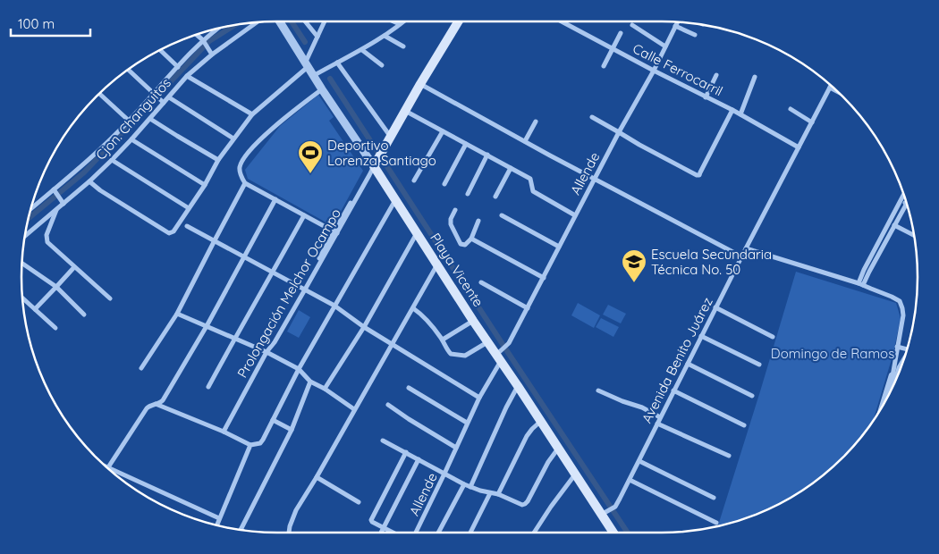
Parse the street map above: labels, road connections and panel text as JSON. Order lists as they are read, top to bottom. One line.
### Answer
{"streets":{"main road":["Playa Vicente"],"street":["Calle Ferrocarril","Cjon. Changuitos","Allende","Prolongación Melchor Ocampo","Avenida Benito Juárez"]},"crossings":[["Calle Ferrocarril","Allende"],["Calle Ferrocarril","Avenida Benito Juárez"],["Allende","Playa Vicente"],["Playa Vicente","Prolongación Melchor Ocampo"],["Playa Vicente","Avenida Benito Juárez"]],"parks":["Domingo de Ramos"],"places":{"sports":["Deportivo Lorenza Santiago"],"school or university":["Escuela Secundaria Técnica No. 50"]},"scale_bar":"100 m"}
